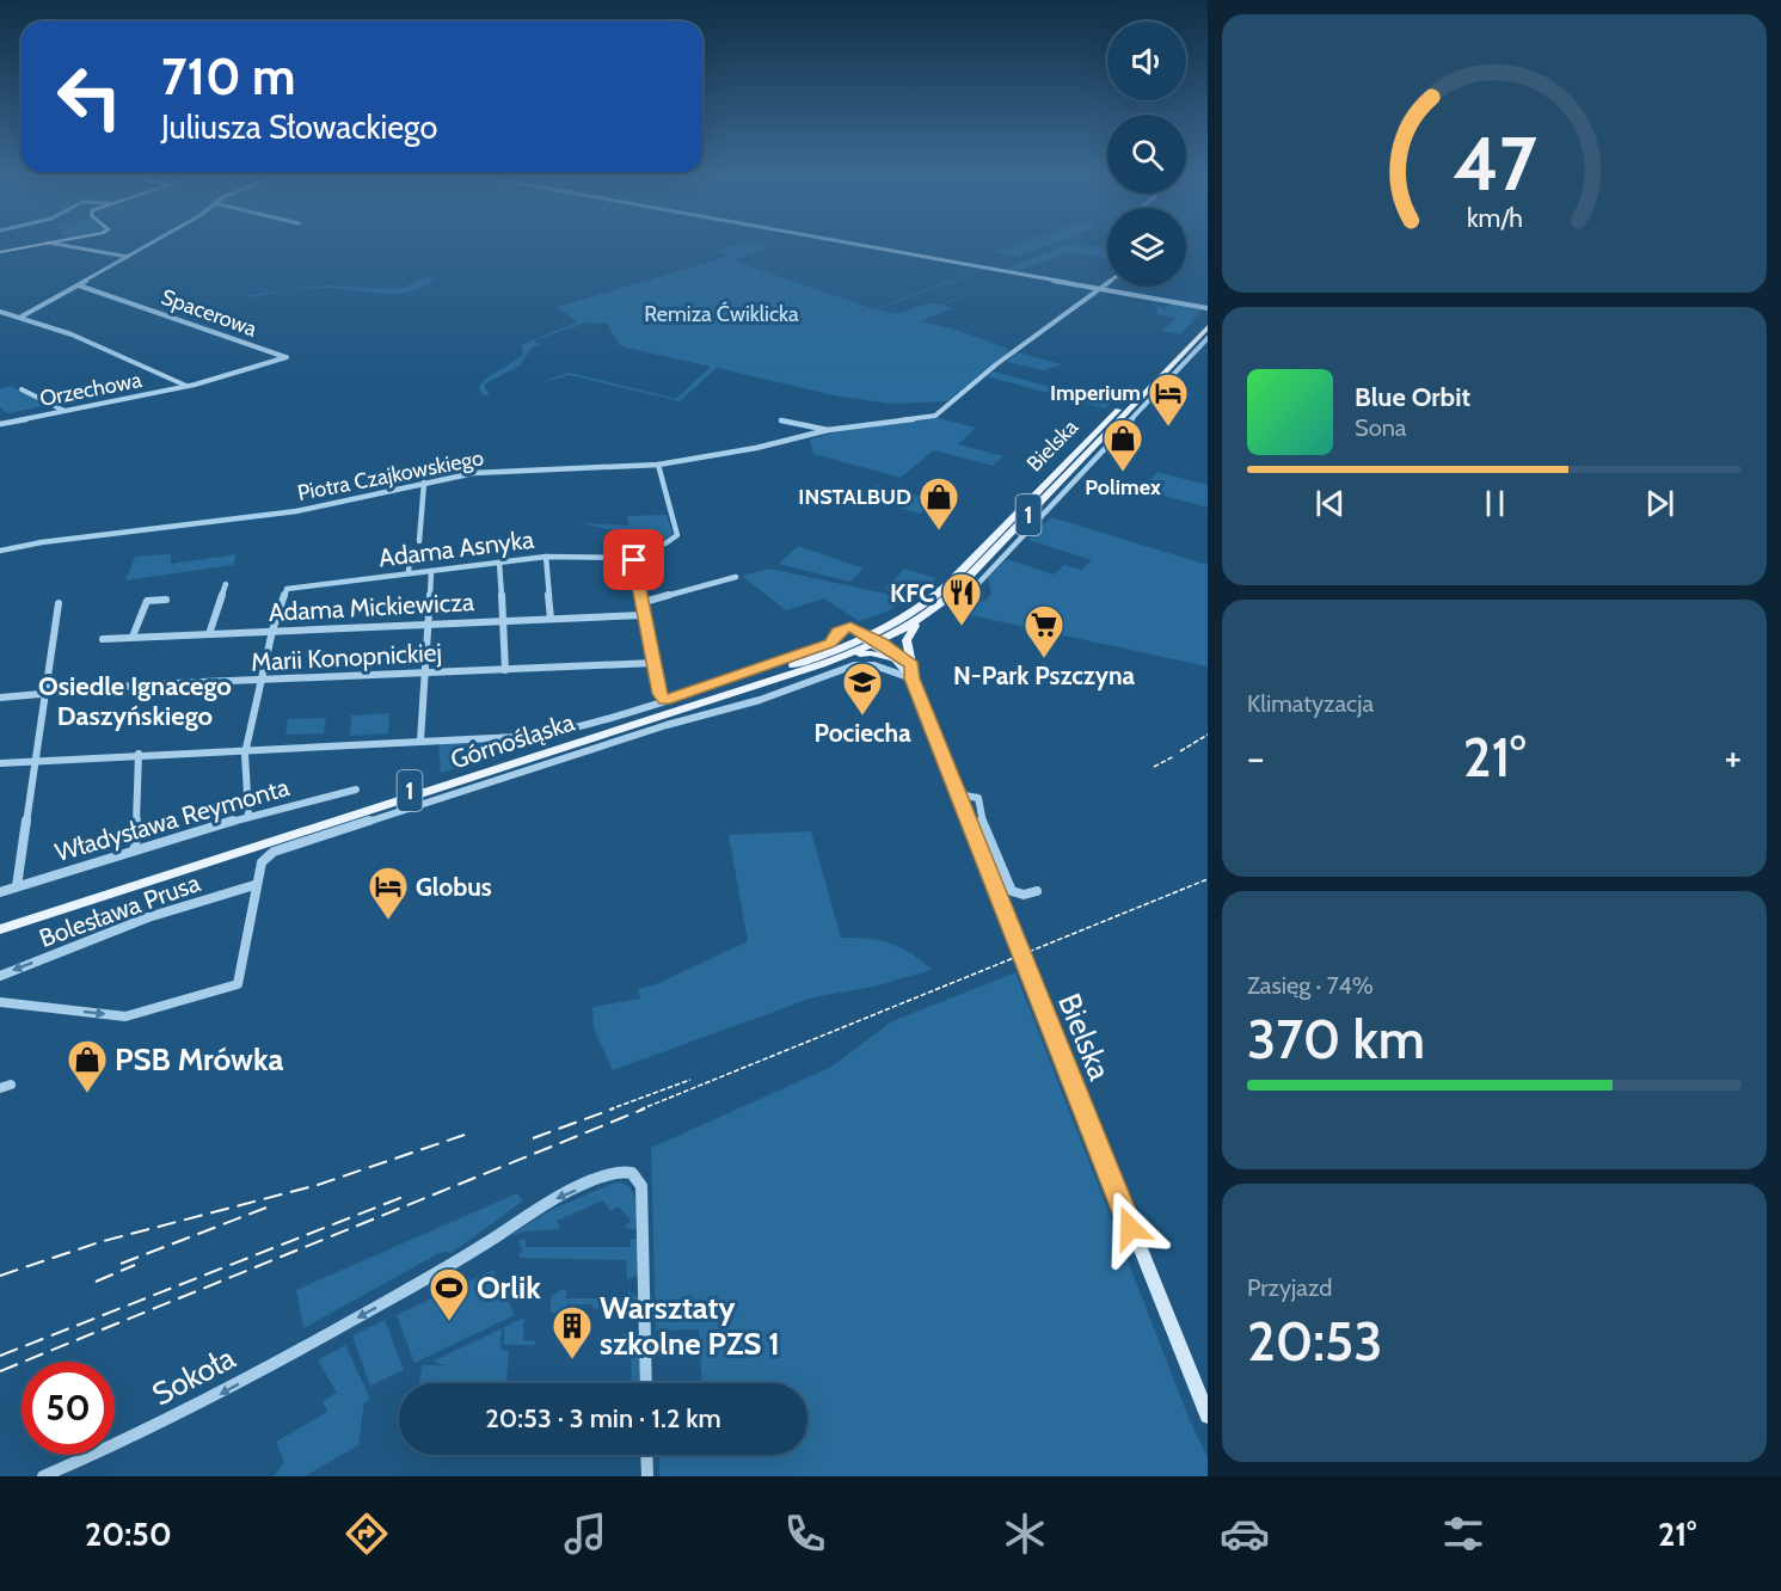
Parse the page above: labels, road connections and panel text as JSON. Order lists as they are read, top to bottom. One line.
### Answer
{"streets":{"main road":["Bielska","1","Górnośląska"],"street":["Spacerowa","Orzechowa","Piotra Czajkowskiego","Adama Asnyka","Adama Mickiewicza","Marii Konopnickiej","Władysława Reymonta","Bolesława Prusa","Sokoła"]},"crossings":[["Spacerowa","Orzechowa"],["Bielska","1"],["Bielska","Górnośląska"],["Adama Asnyka","Adama Mickiewicza"]],"one_way":["Bolesława Prusa"],"districts":["Osiedle Ignacego Daszyńskiego"],"parks":["Remiza Ćwiklicka"],"places":{"hotel":["Imperium","Globus"],"shop":["Polimex","INSTALBUD","PSB Mrówka"],"restaurant":["KFC"],"supermarket":["N-Park Pszczyna"],"school or university":["Pociecha"],"sports":["Orlik"],"building":["Warsztaty szkolne PZS 1"]},"page":{"turn":["710 m","Juliusza Słowackiego"],"song":["Blue Orbit","Sona"],"tile":["Klimatyzacja",["Zasięg · 74%","370 km"],["Przyjazd","20:53"]],"heat":["−","21°","+"],"limit":"50","trip":"20:53 · 3 min · 1.2 km","tabs":["20:50","21°"],"gauge":["47","km/h"]}}
